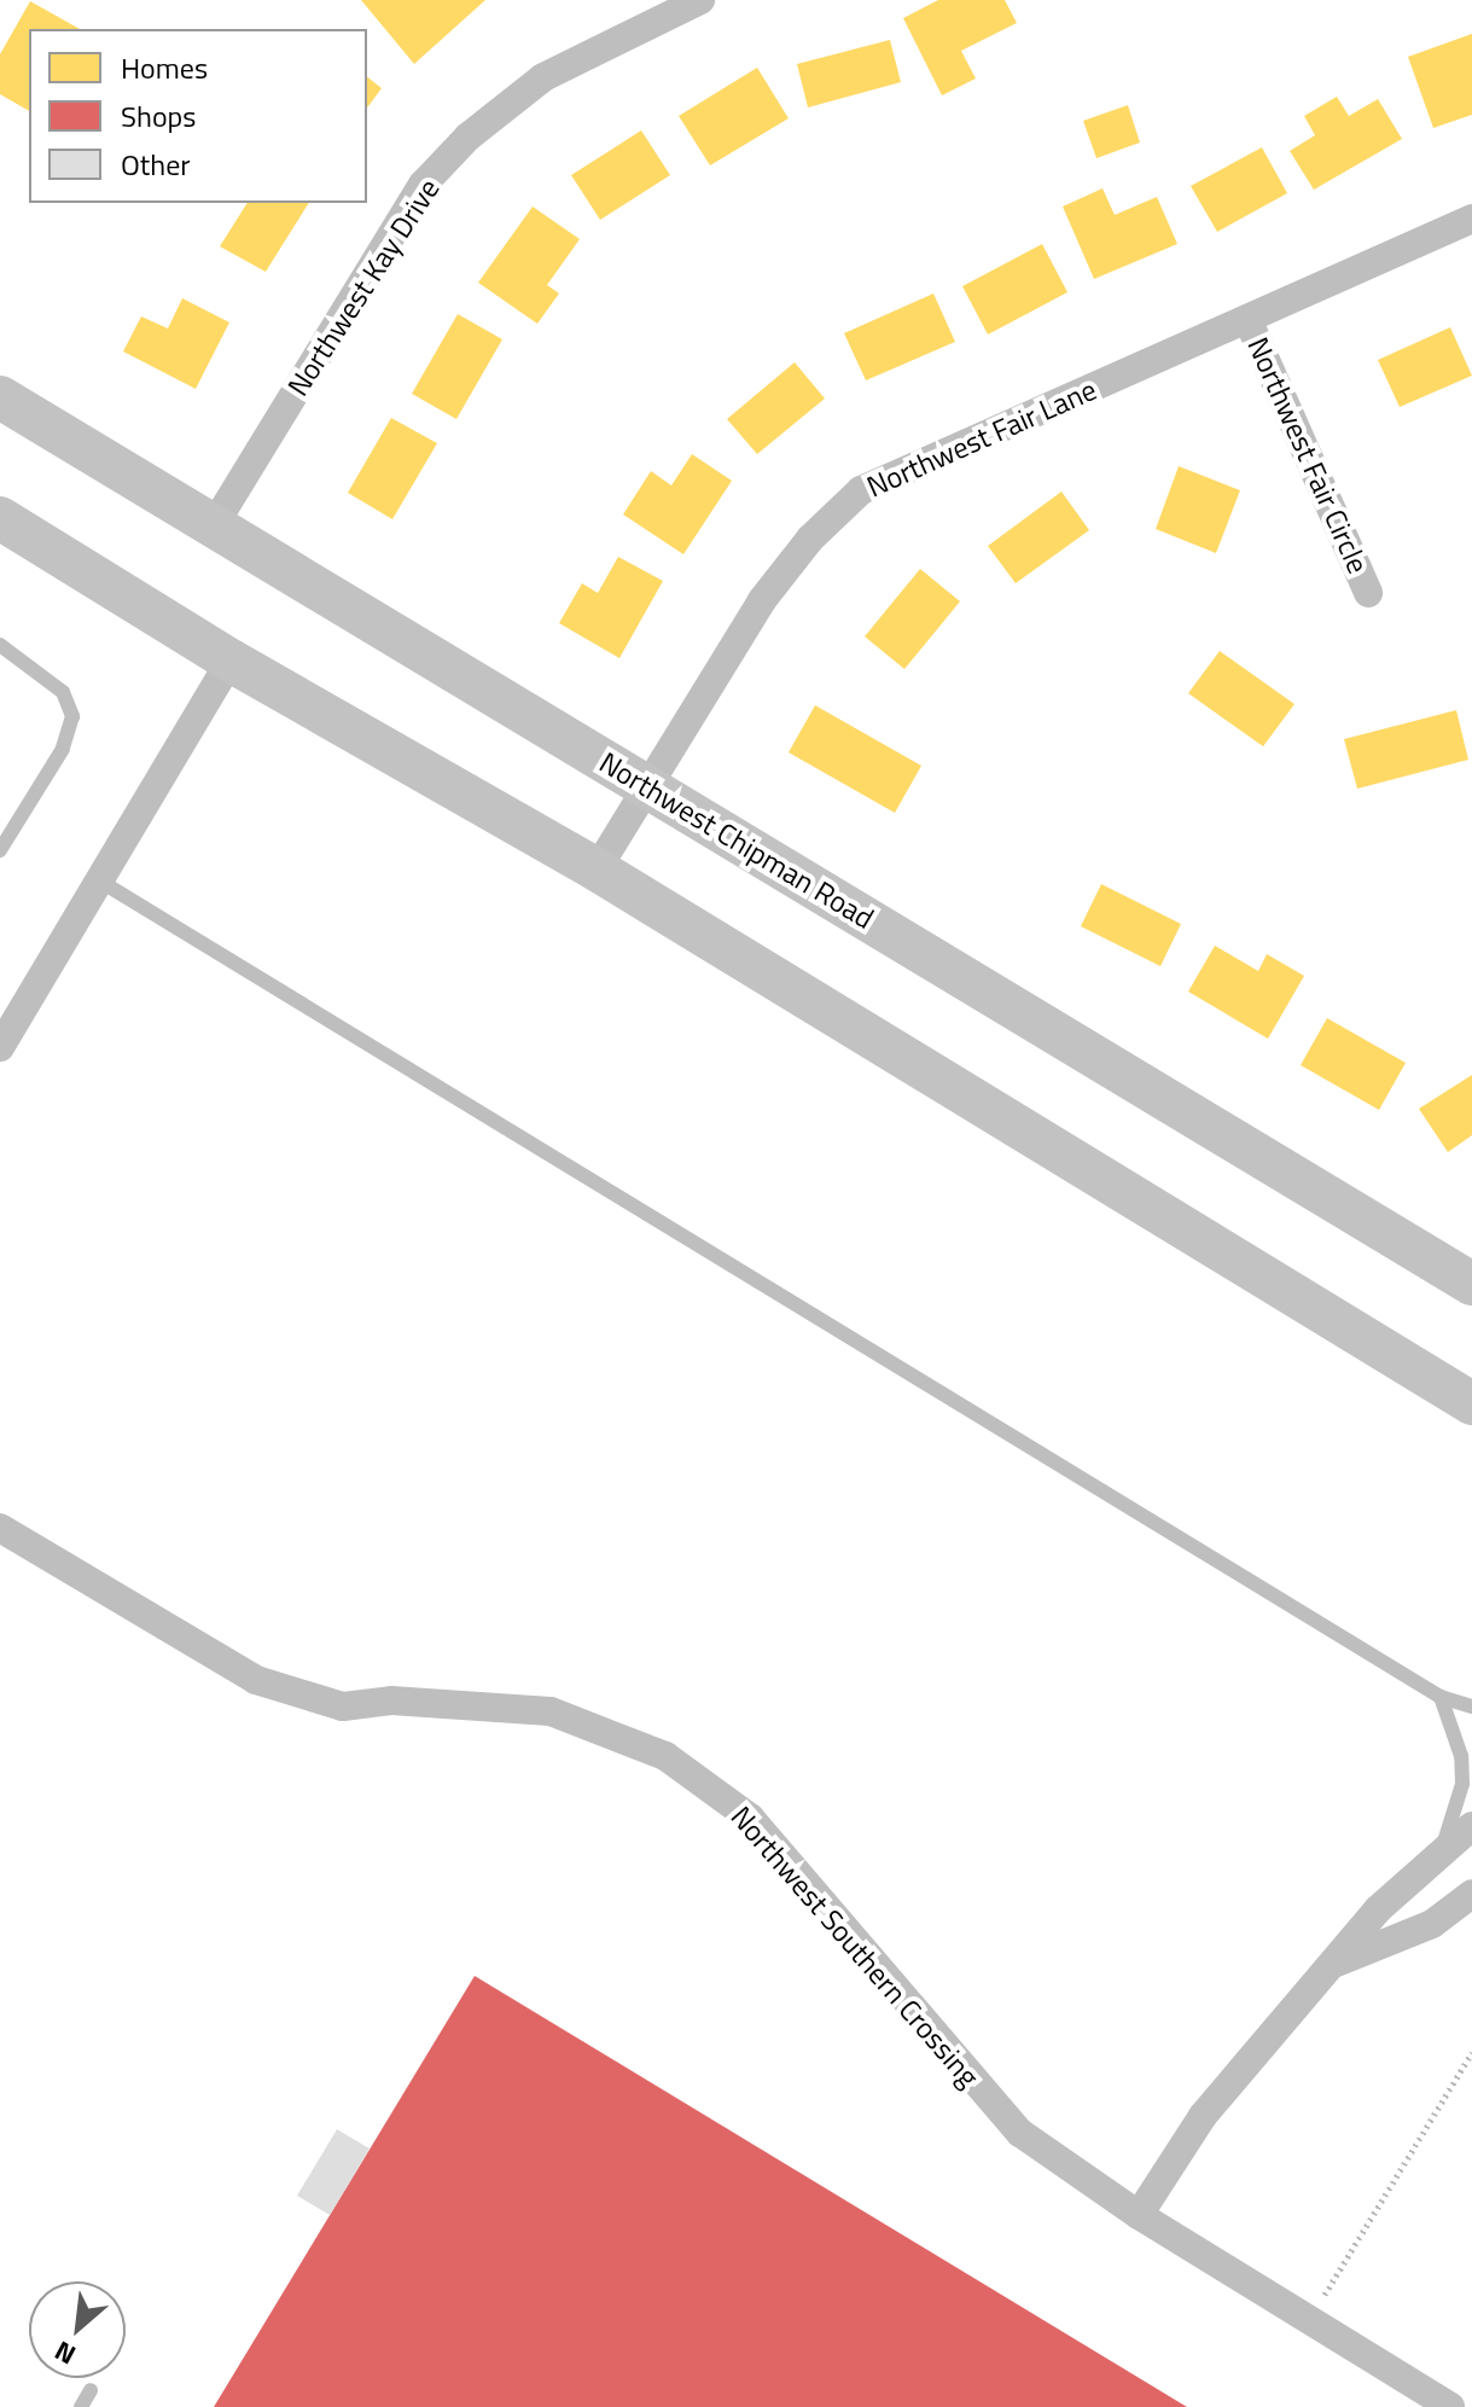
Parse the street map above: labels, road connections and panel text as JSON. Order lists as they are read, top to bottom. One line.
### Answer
{"streets":{"main road":["Northwest Chipman Road"],"street":["Northwest Kay Drive","Northwest Fair Lane","Northwest Fair Circle","Northwest Southern Crossing"]},"crossings":[["Northwest Kay Drive","Northwest Chipman Road"],["Northwest Fair Lane","Northwest Fair Circle"],["Northwest Fair Lane","Northwest Chipman Road"]],"legend":["Homes","Shops","Other"],"north":"bottom left"}
